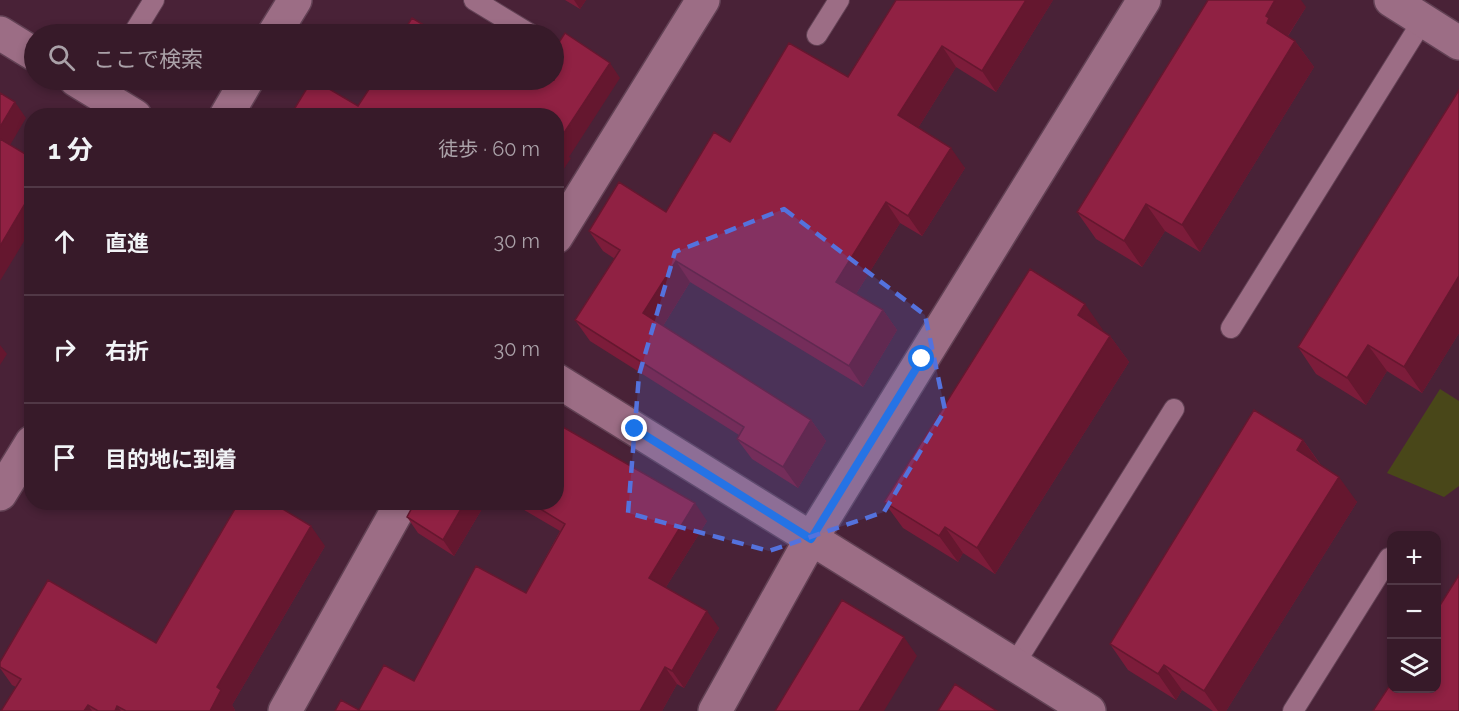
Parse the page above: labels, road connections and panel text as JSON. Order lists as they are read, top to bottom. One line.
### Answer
{"page":{"search":"ここで検索","heading":["1 分","徒歩 · 60 m"],"list":[["直進","30 m"],["右折","30 m"],"目的地に到着"],"map_buttons":["+","−"]}}
